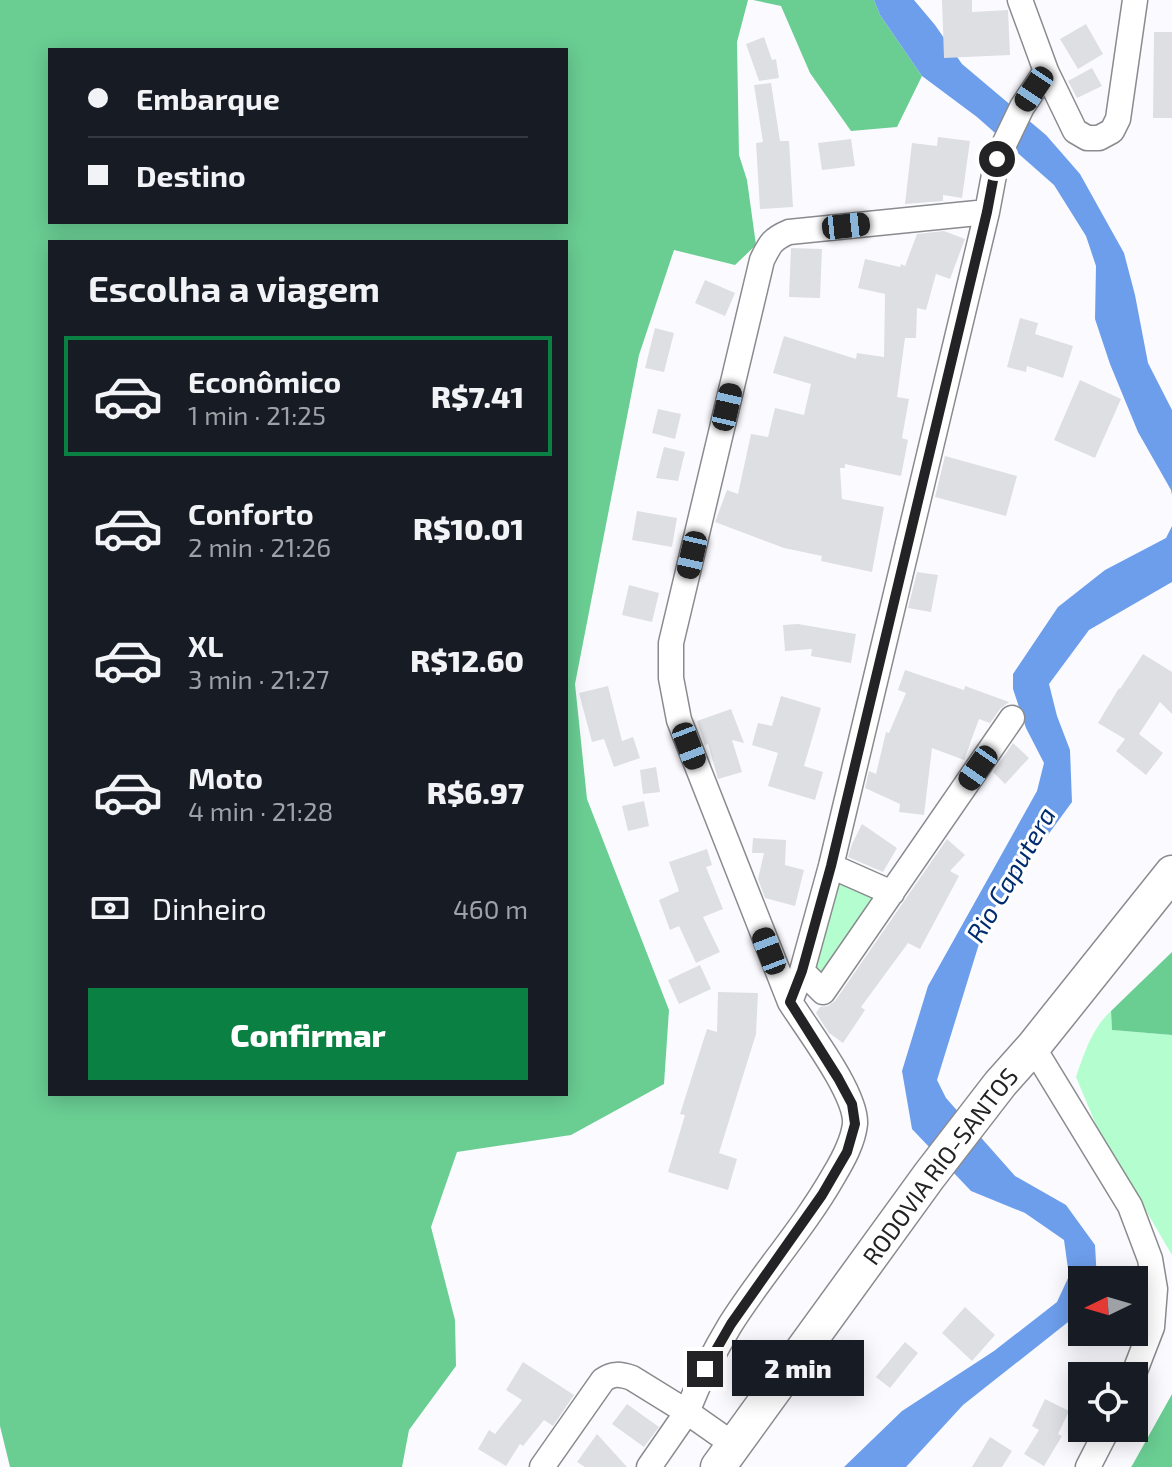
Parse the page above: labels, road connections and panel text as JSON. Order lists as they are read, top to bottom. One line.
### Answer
{"streets":{"highway":["RODOVIA RIO-SANTOS"]},"water":["Rio Caputera"],"north":"left","page":{"banner":["Embarque","Destino"],"heading":"Escolha a viagem","list":[{"name":"Econômico","note":"1 min · 21:25","value":"R$7.41"},{"name":"Conforto","note":"2 min · 21:26","value":"R$10.01"},{"name":"XL","note":"3 min · 21:27","value":"R$12.60"},{"name":"Moto","note":"4 min · 21:28","value":"R$6.97"}],"pay":["Dinheiro","460 m"],"buttons":"Confirmar","bubble":"2 min"}}
